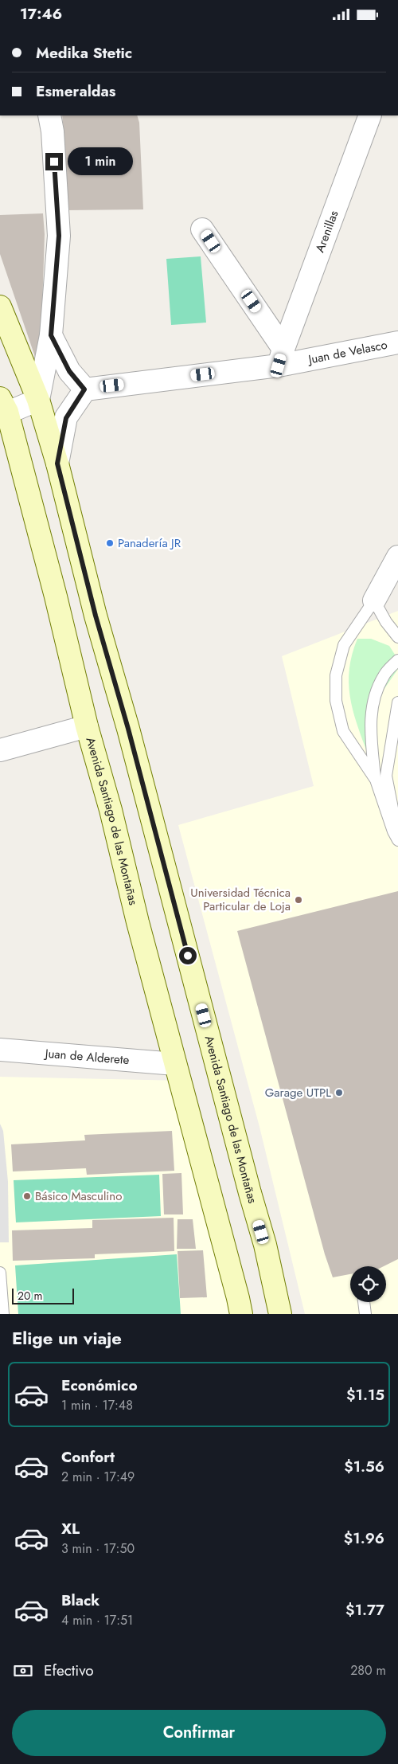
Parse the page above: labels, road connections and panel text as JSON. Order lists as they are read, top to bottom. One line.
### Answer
{"streets":{"main road":["Avenida Santiago de las Montañas"],"street":["Arenillas","Juan de Velasco","Juan de Alderete"]},"crossings":[["Arenillas","Juan de Velasco"],["Avenida Santiago de las Montañas","Juan de Alderete"]],"places":["Panadería JR","Universidad Técnica Particular de Loja","Garage UTPL","Básico Masculino"],"scale_bar":"20 m","page":{"status":"17:46","banner":["Medika Stetic","Esmeraldas"],"bubble":"1 min","scale":"20 m","heading":"Elige un viaje","list":[{"name":"Económico","note":"1 min · 17:48","value":"$1.15"},{"name":"Confort","note":"2 min · 17:49","value":"$1.56"},{"name":"XL","note":"3 min · 17:50","value":"$1.96"},{"name":"Black","note":"4 min · 17:51","value":"$1.77"}],"pay":["Efectivo","280 m"],"buttons":"Confirmar"}}
